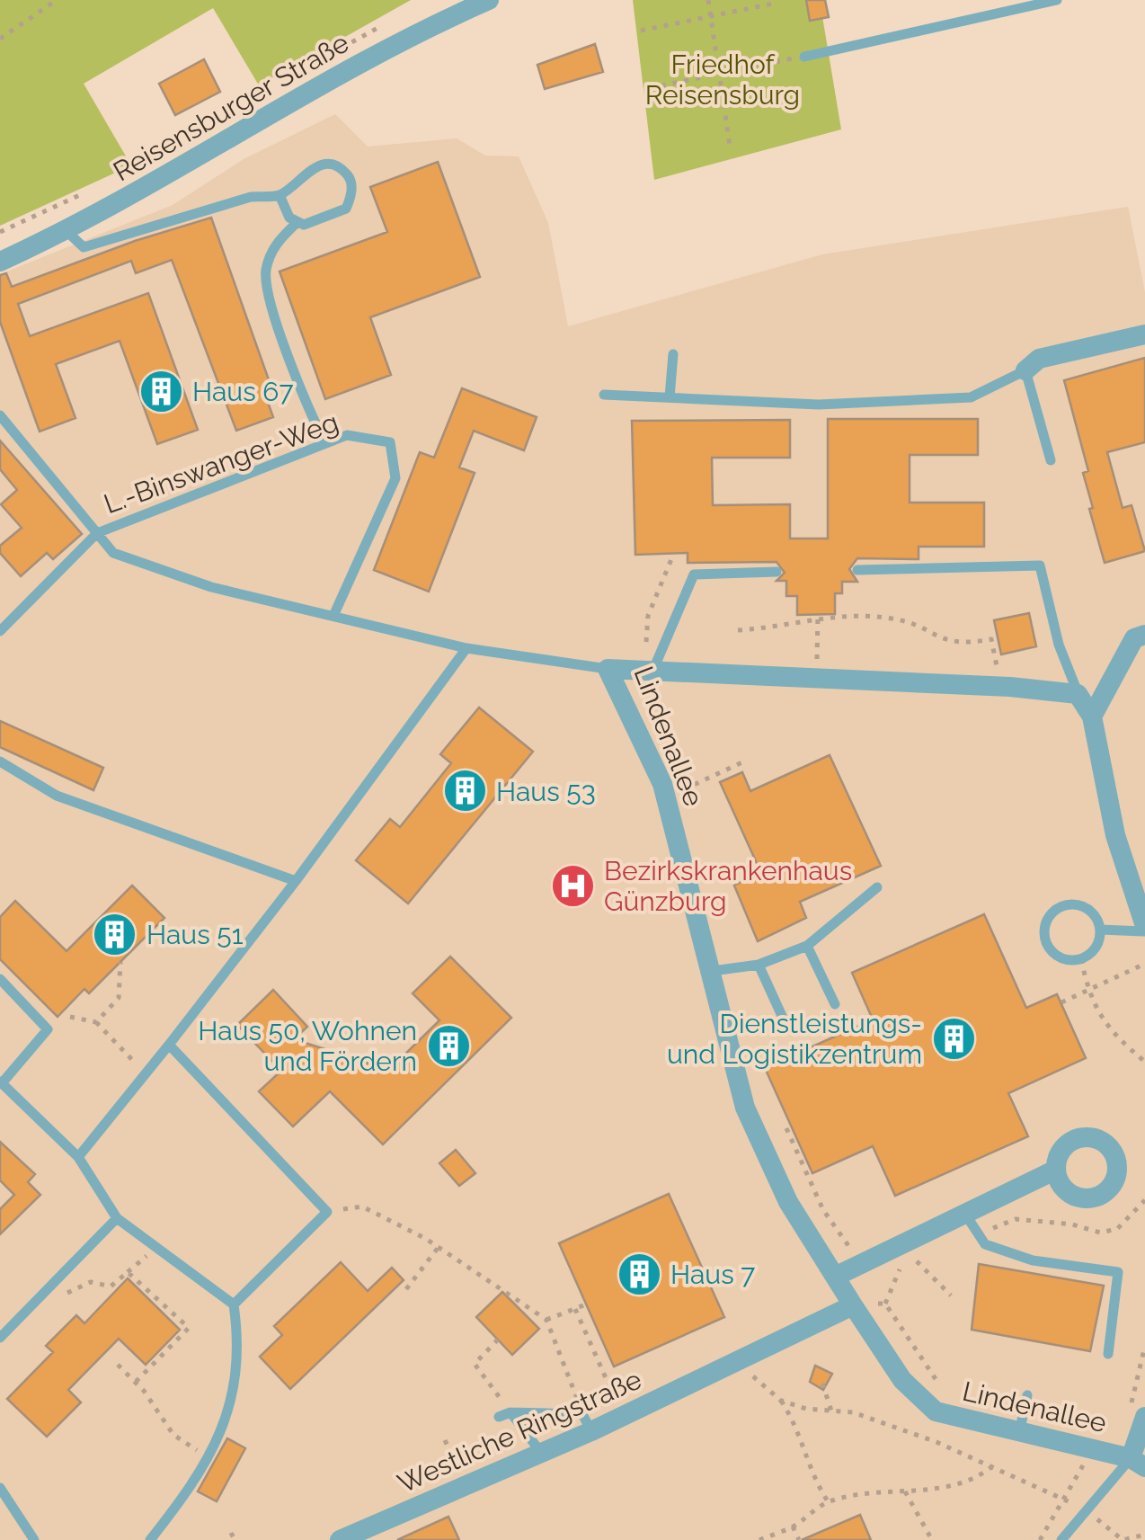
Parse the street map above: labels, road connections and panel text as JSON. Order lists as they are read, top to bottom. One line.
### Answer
{"streets":{"street":["Reisensburger Straße","Lindenallee","Westliche Ringstraße"],"lane":["L.-Binswanger-Weg"]},"parks":["Friedhof Reisensburg"],"places":{"building":["Haus 67","Haus 53","Haus 51","Dienstleistungs- und Logistikzentrum","Haus 50, Wohnen und Fördern","Haus 7"],"hospital":["Bezirkskrankenhaus Günzburg"]}}
